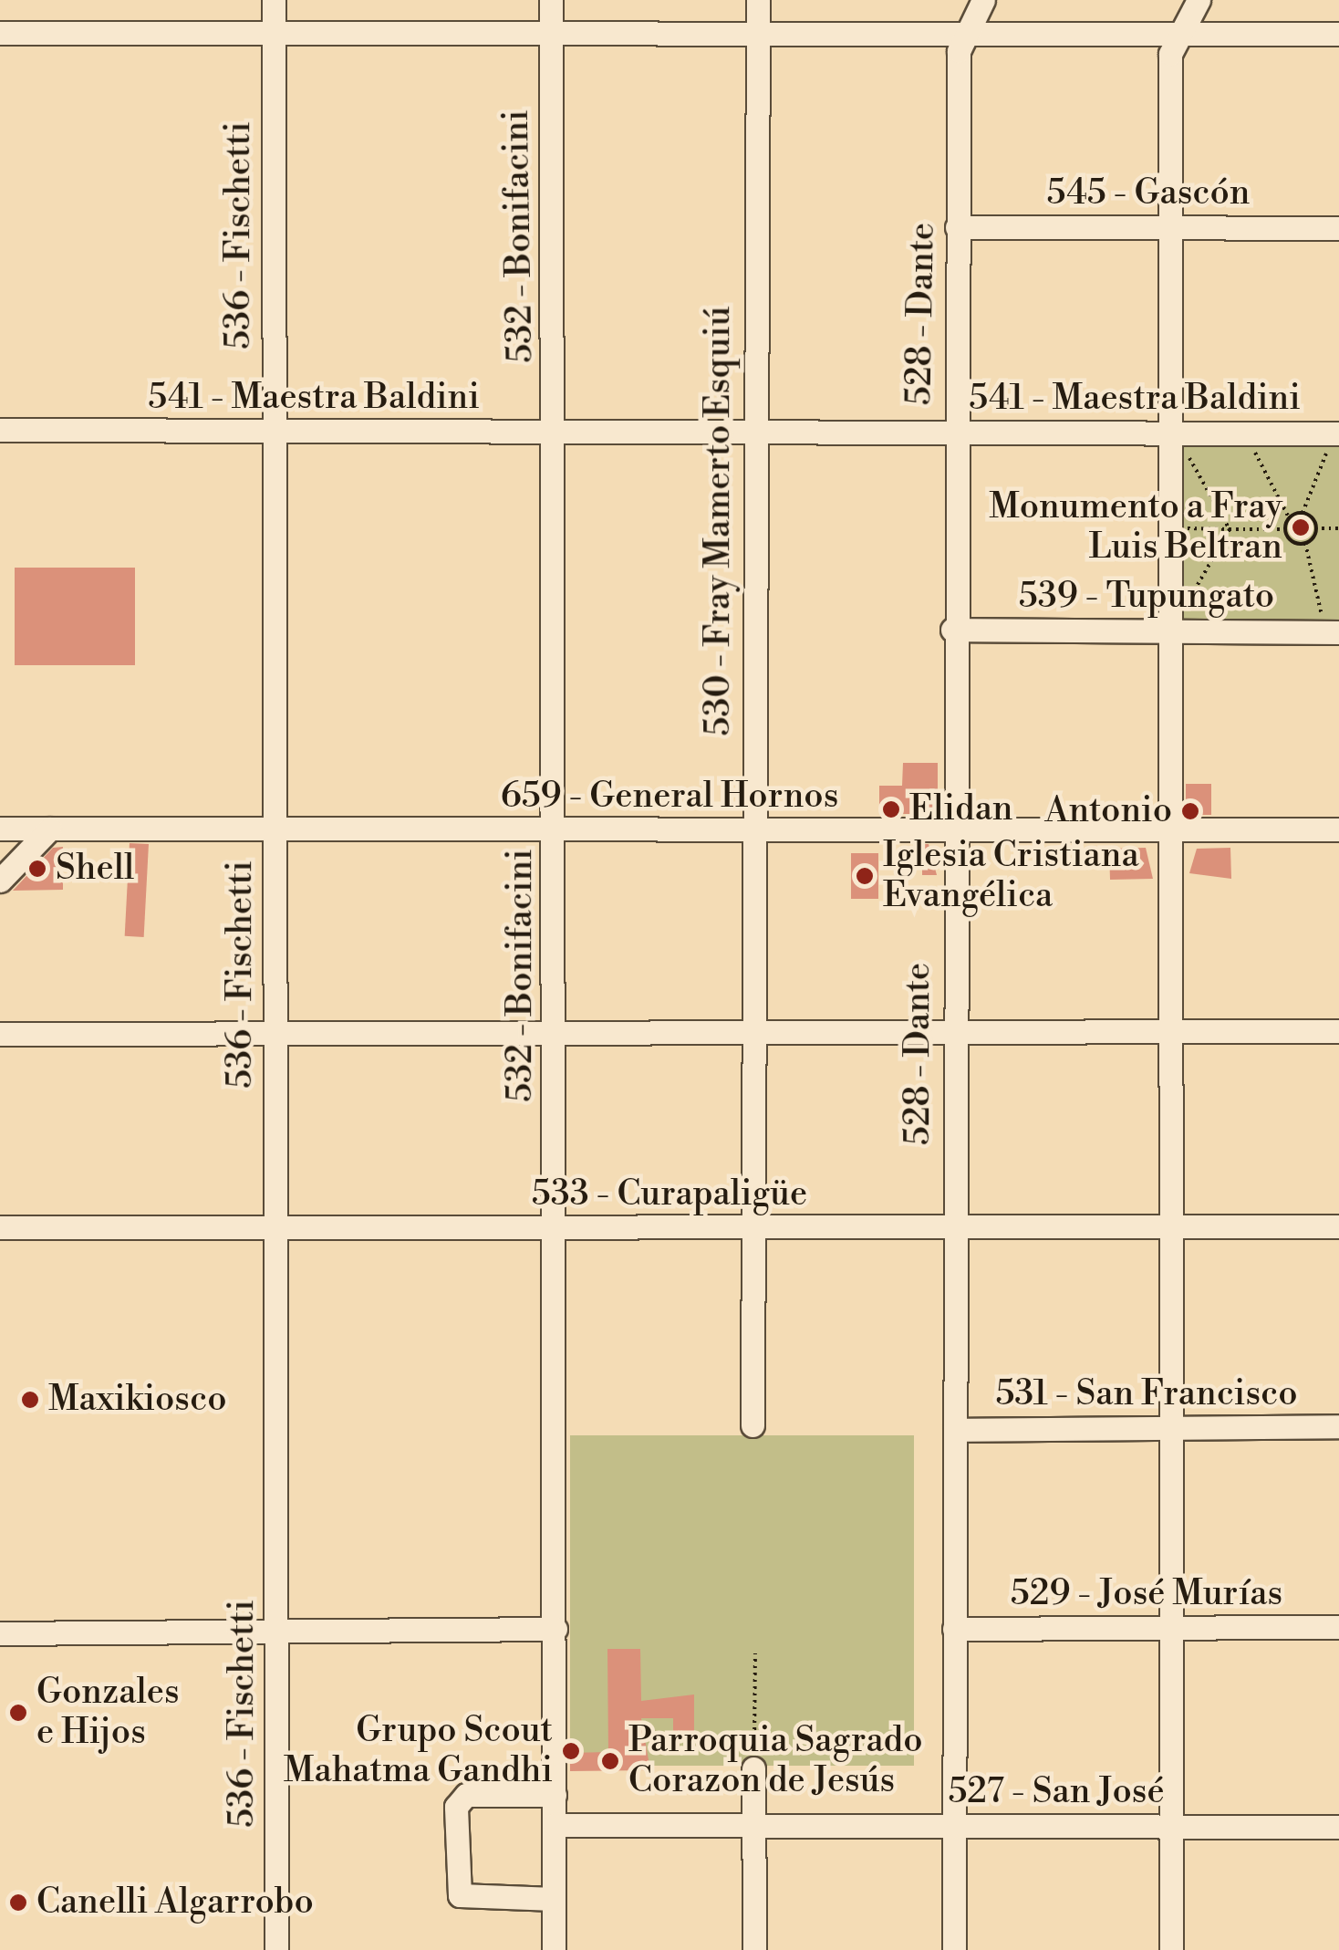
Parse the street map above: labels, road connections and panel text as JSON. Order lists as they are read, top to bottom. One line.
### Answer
{"streets":{"street":["545 - Gascón","536 - Fischetti","532 - Bonifacini","528 - Dante","541 - Maestra Baldini","530 - Fray Mamerto Esquiú","539 - Tupungato","659 - General Hornos","533 - Curapaligüe","531 - San Francisco","529 - José Murías","527 - San José"]},"crossings":[["545 - Gascón","528 - Dante"],["536 - Fischetti","541 - Maestra Baldini"],["536 - Fischetti","659 - General Hornos"],["536 - Fischetti","533 - Curapaligüe"],["532 - Bonifacini","541 - Maestra Baldini"],["532 - Bonifacini","659 - General Hornos"],["532 - Bonifacini","533 - Curapaligüe"],["532 - Bonifacini","527 - San José"],["528 - Dante","541 - Maestra Baldini"],["528 - Dante","539 - Tupungato"],["528 - Dante","659 - General Hornos"],["528 - Dante","533 - Curapaligüe"],["528 - Dante","531 - San Francisco"],["528 - Dante","529 - José Murías"],["528 - Dante","527 - San José"],["541 - Maestra Baldini","530 - Fray Mamerto Esquiú"],["530 - Fray Mamerto Esquiú","659 - General Hornos"],["530 - Fray Mamerto Esquiú","533 - Curapaligüe"]],"places":["Monumento a Fray Luis Beltran","Elidan","Antonio","Shell","Iglesia Cristiana Evangélica","Maxikiosco","Gonzales e Hijos","Grupo Scout Mahatma Gandhi","Parroquia Sagrado Corazon de Jesús","Canelli Algarrobo"]}
